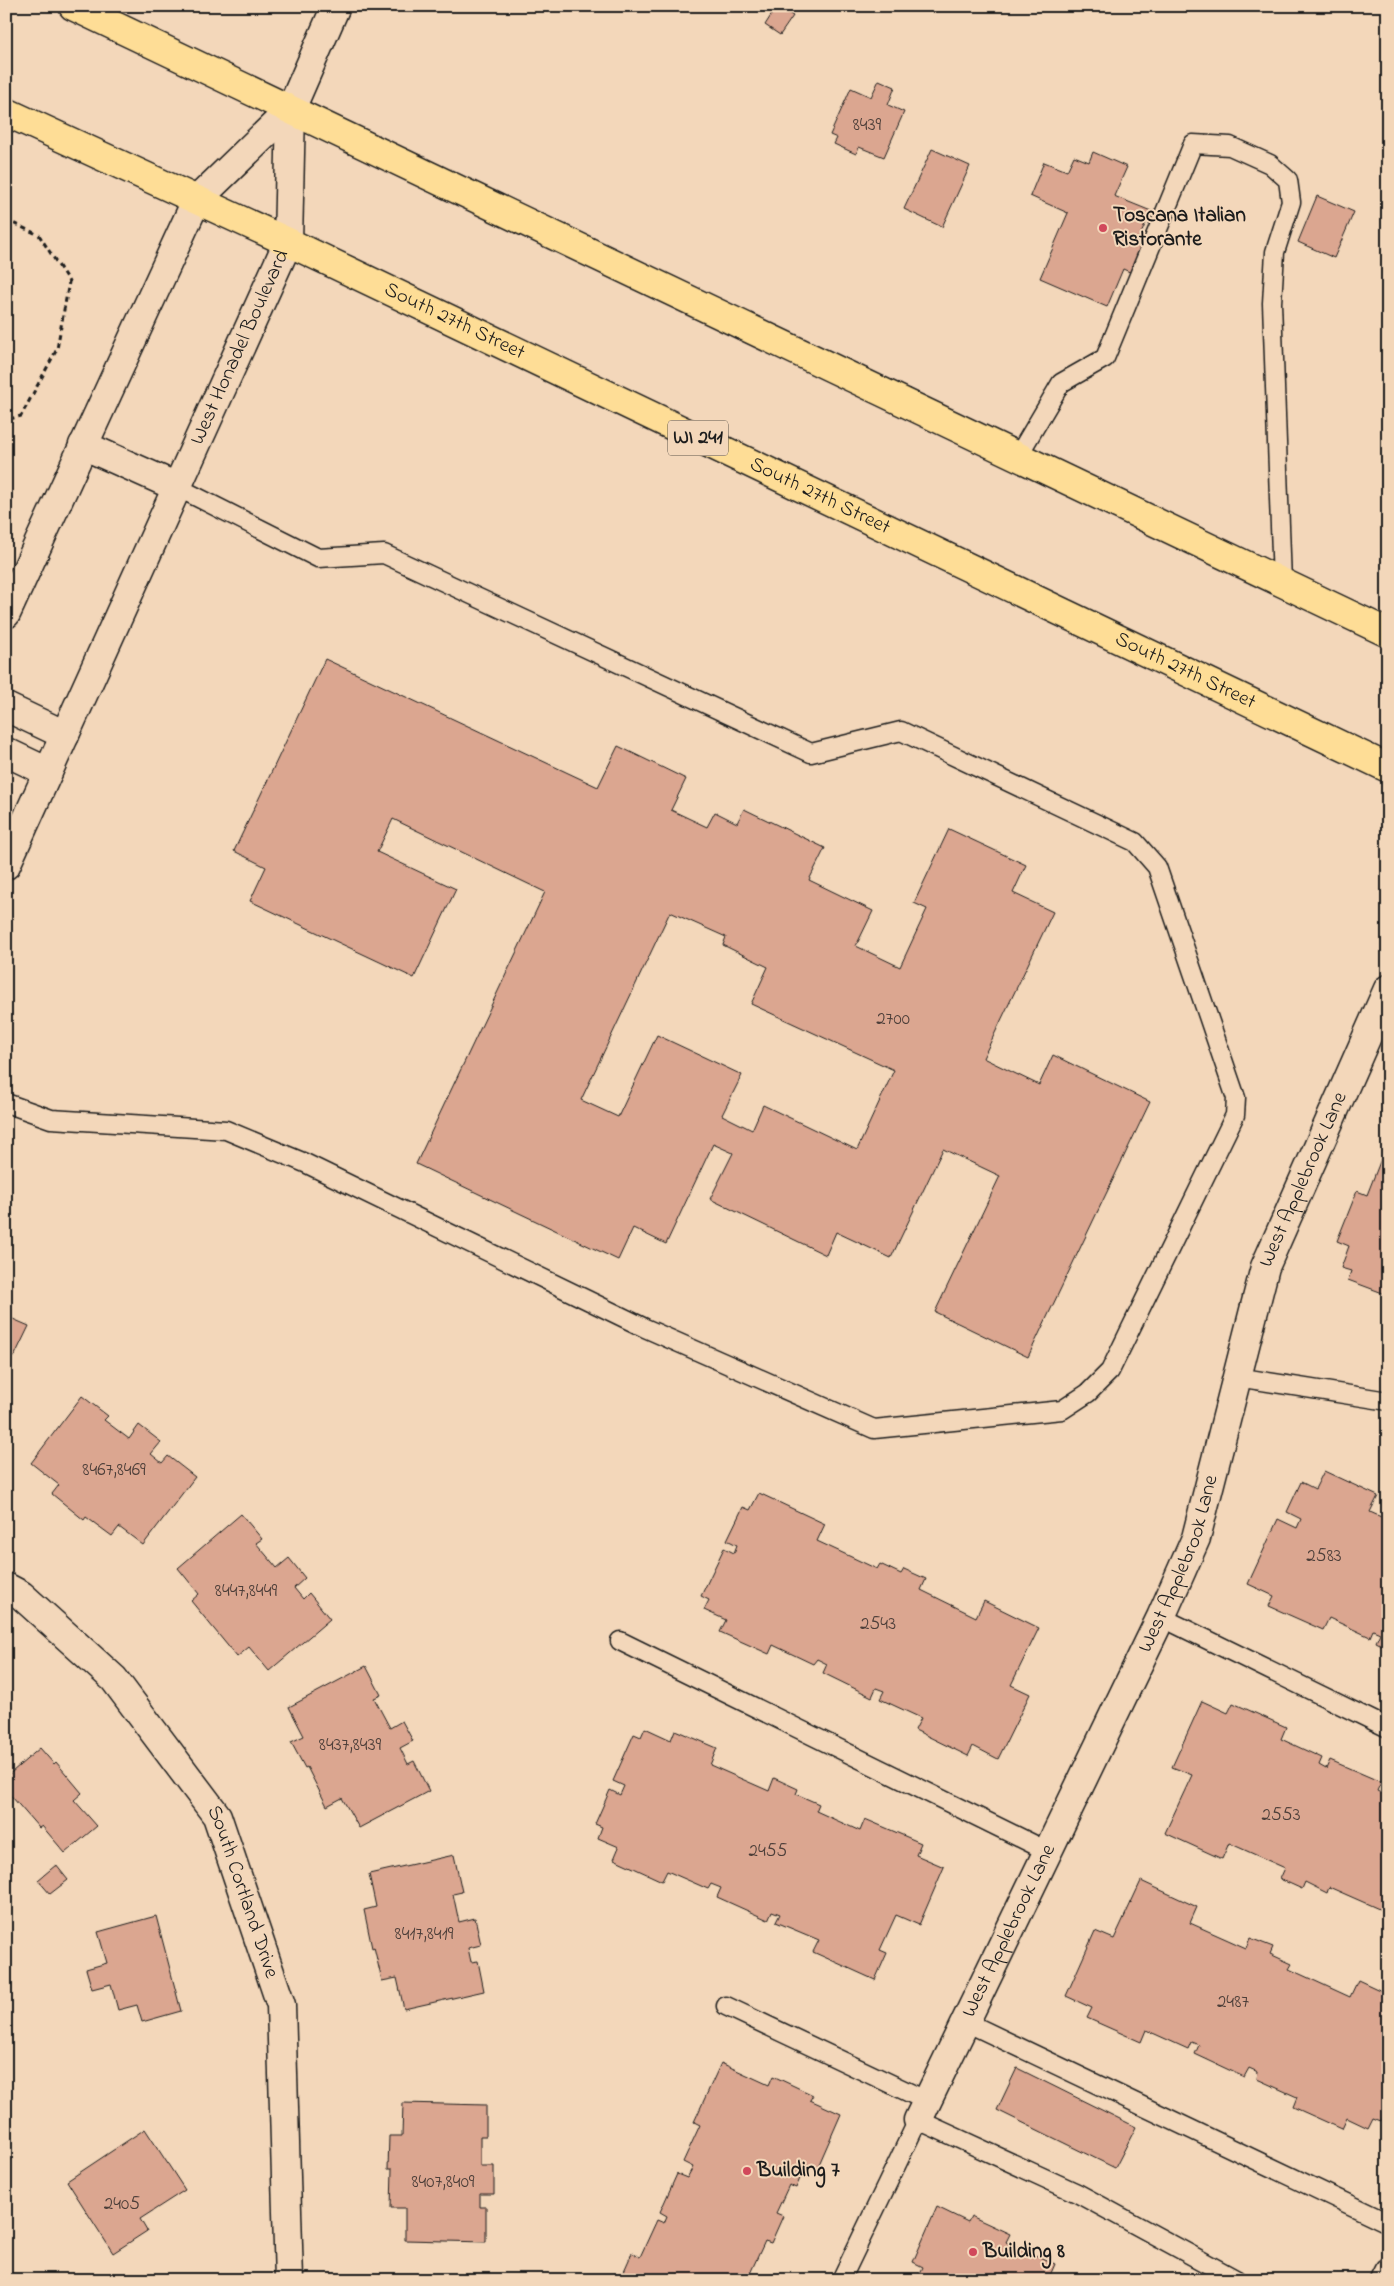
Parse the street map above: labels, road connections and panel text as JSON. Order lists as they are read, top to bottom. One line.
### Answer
{"streets":{"main road":["South 27th Street","WI 241"],"street":["West Honadel Boulevard","West Applebrook Lane","South Cortland Drive"]},"crossings":[["South 27th Street","West Honadel Boulevard"]],"places":["Toscana Italian Ristorante","Building 7","Building 8"],"house_numbers":["8439","2700","8467,8469","2583","8447,8449","2543","8437,8439","2553","2455","8417,8419","2487","8407,8409","2405"]}
